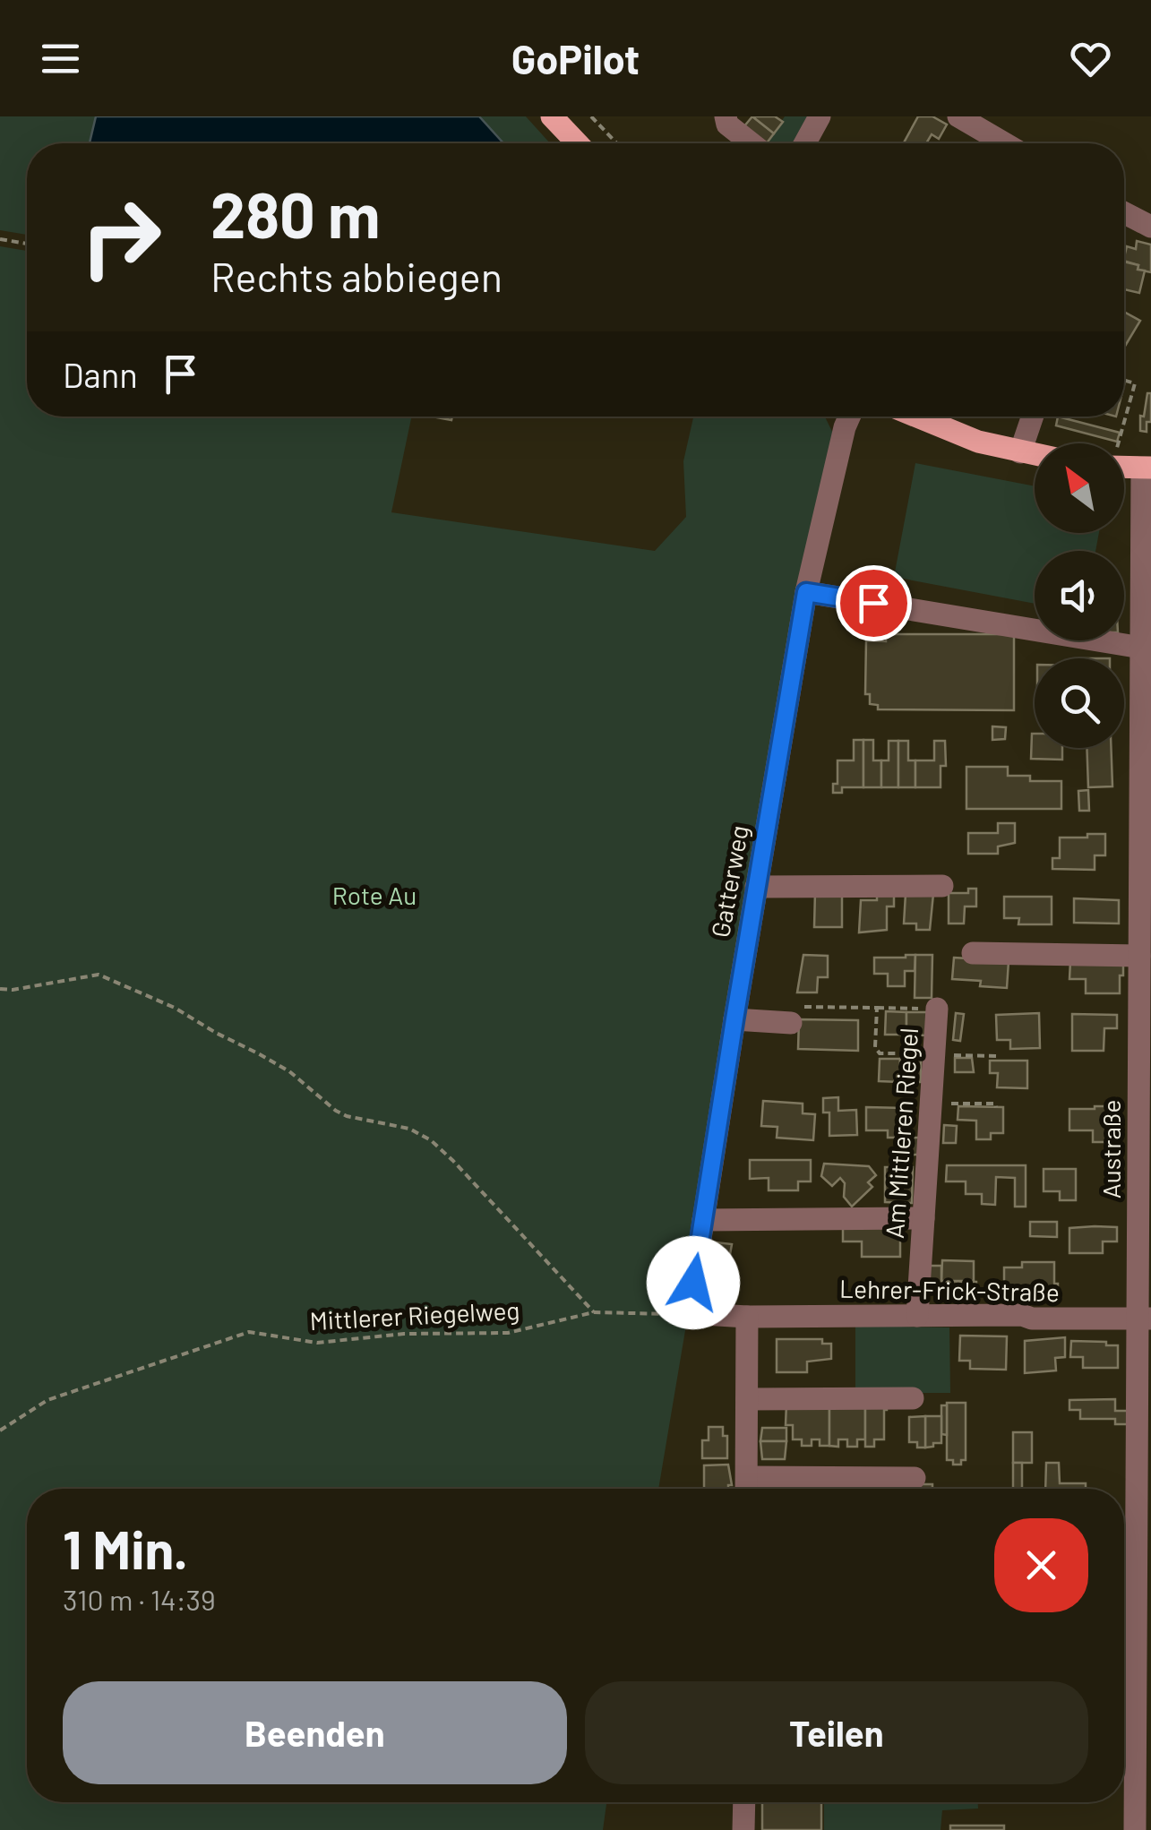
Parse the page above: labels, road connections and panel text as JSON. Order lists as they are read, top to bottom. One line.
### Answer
{"streets":{"street":["Gatterweg","Am Mittleren Riegel","Austraße","Lehrer-Frick-Straße"],"path":["Mittlerer Riegelweg"]},"crossings":[["Gatterweg","Mittlerer Riegelweg"],["Am Mittleren Riegel","Lehrer-Frick-Straße"],["Austraße","Lehrer-Frick-Straße"]],"parks":["Rote Au"],"north":"top left","page":{"header":"GoPilot","turn":["280 m","Rechts abbiegen"],"then":"Dann","heading":["1 Min.","310 m · 14:39"],"buttons":["Beenden","Teilen"]}}
